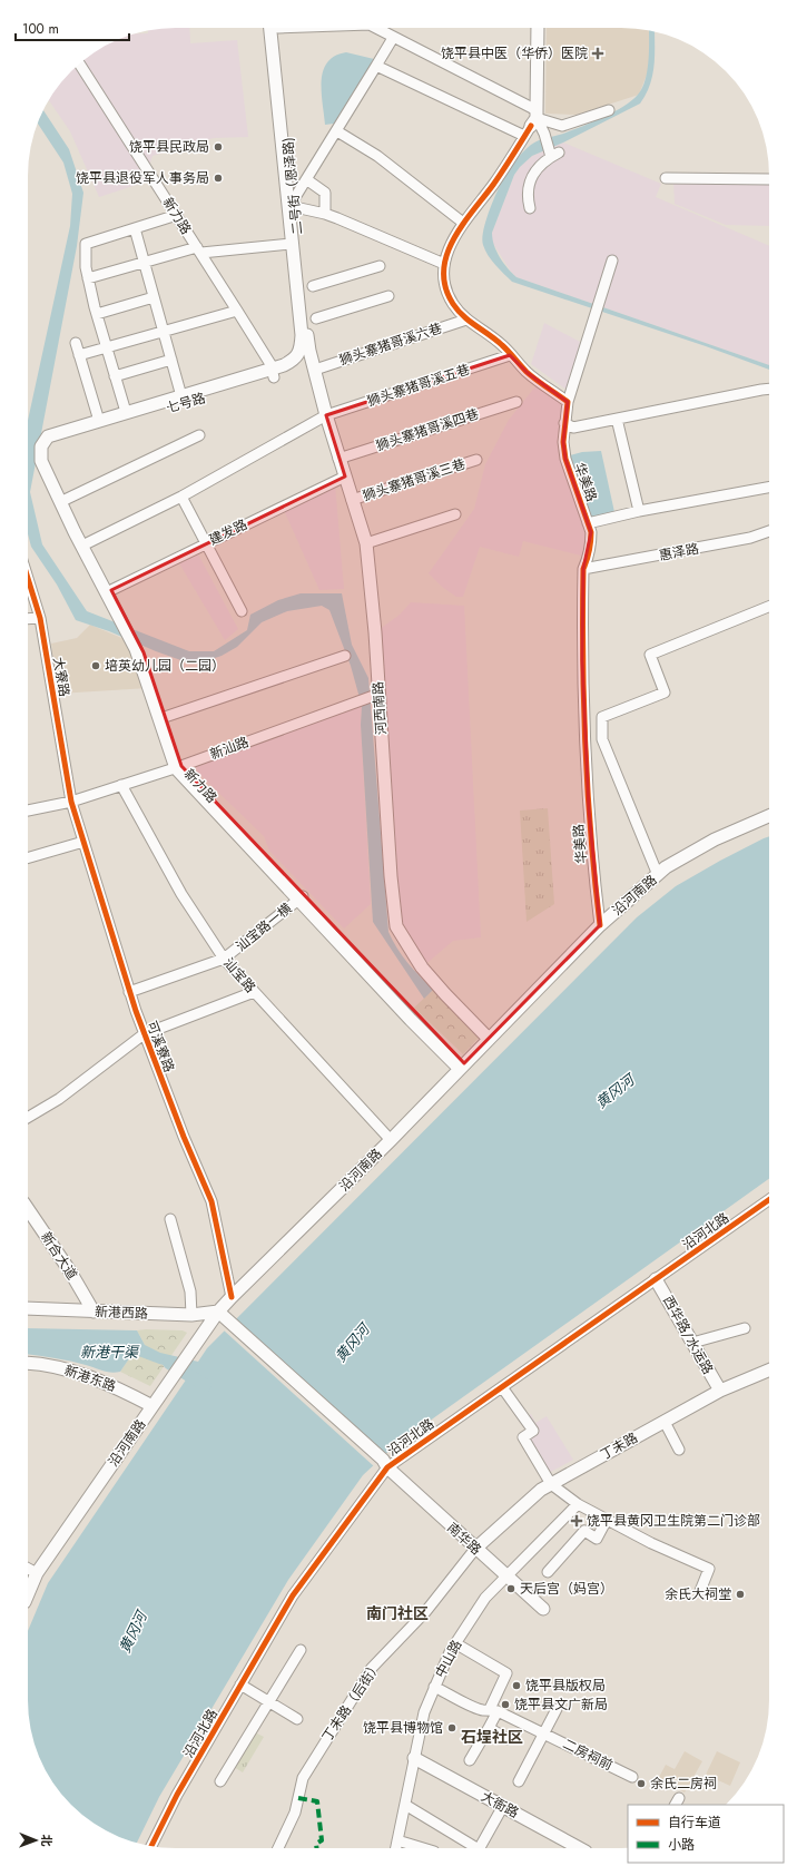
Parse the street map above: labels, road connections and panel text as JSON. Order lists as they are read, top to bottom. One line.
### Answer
{"streets":{"main road":["二号街（恩泽路)","新力路","七号路","河西南路","沿河南路","新合大道","新港西路","西华路/水运路","新港东路","丁未路","南华路","大衙路"],"street":["狮头寨猪哥溪六巷","狮头寨猪哥溪五巷","狮头寨猪哥溪四巷","狮头寨猪哥溪三巷","华美路","建发路","惠泽路","大寮路","新汕路","汕宝路一横","汕宝路","可溪寮路","沿河北路","中山路","丁未路（后街）","二房祠前"]},"crossings":[["二号街（恩泽路)","七号路"],["二号街（恩泽路)","河西南路"],["新力路","狮头寨猪哥溪五巷"],["新力路","七号路"],["新力路","建发路"],["新力路","新汕路"],["新力路","沿河南路"],["新力路","汕宝路一横"],["狮头寨猪哥溪六巷","河西南路"],["狮头寨猪哥溪五巷","河西南路"],["七号路","河西南路"],["狮头寨猪哥溪四巷","河西南路"],["狮头寨猪哥溪三巷","河西南路"],["华美路","惠泽路"],["华美路","沿河南路"],["建发路","河西南路"],["大寮路","新汕路"],["大寮路","可溪寮路"],["河西南路","新汕路"],["河西南路","沿河南路"],["新汕路","汕宝路"],["新汕路","可溪寮路"],["沿河南路","汕宝路"],["沿河南路","可溪寮路"],["沿河南路","新港西路"],["沿河南路","新港东路"],["沿河南路","南华路"],["汕宝路一横","汕宝路"],["沿河北路","西华路/水运路"],["沿河北路","南华路"],["新合大道","新港西路"],["新港西路","南华路"],["西华路/水运路","丁未路"],["丁未路","南华路"],["丁未路","丁未路（后街）"],["南华路","中山路"],["南华路","丁未路（后街）"],["中山路","二房祠前"],["中山路","大衙路"]],"districts":["南门社区","石埕社区"],"water":["黄冈河","新港干渠"],"places":{"health":["饶平县中医（华侨）医院","饶平县黄冈卫生院第二门诊部"],"other":["饶平县民政局","饶平县退役军人事务局","培英幼儿园（二园）","天后宫（妈宫）","余氏大祠堂","饶平县版权局","饶平县文广新局","饶平县博物馆","余氏二房祠"]},"legend":["自行车道","小路"],"scale_bar":"100 m","north":"right"}
